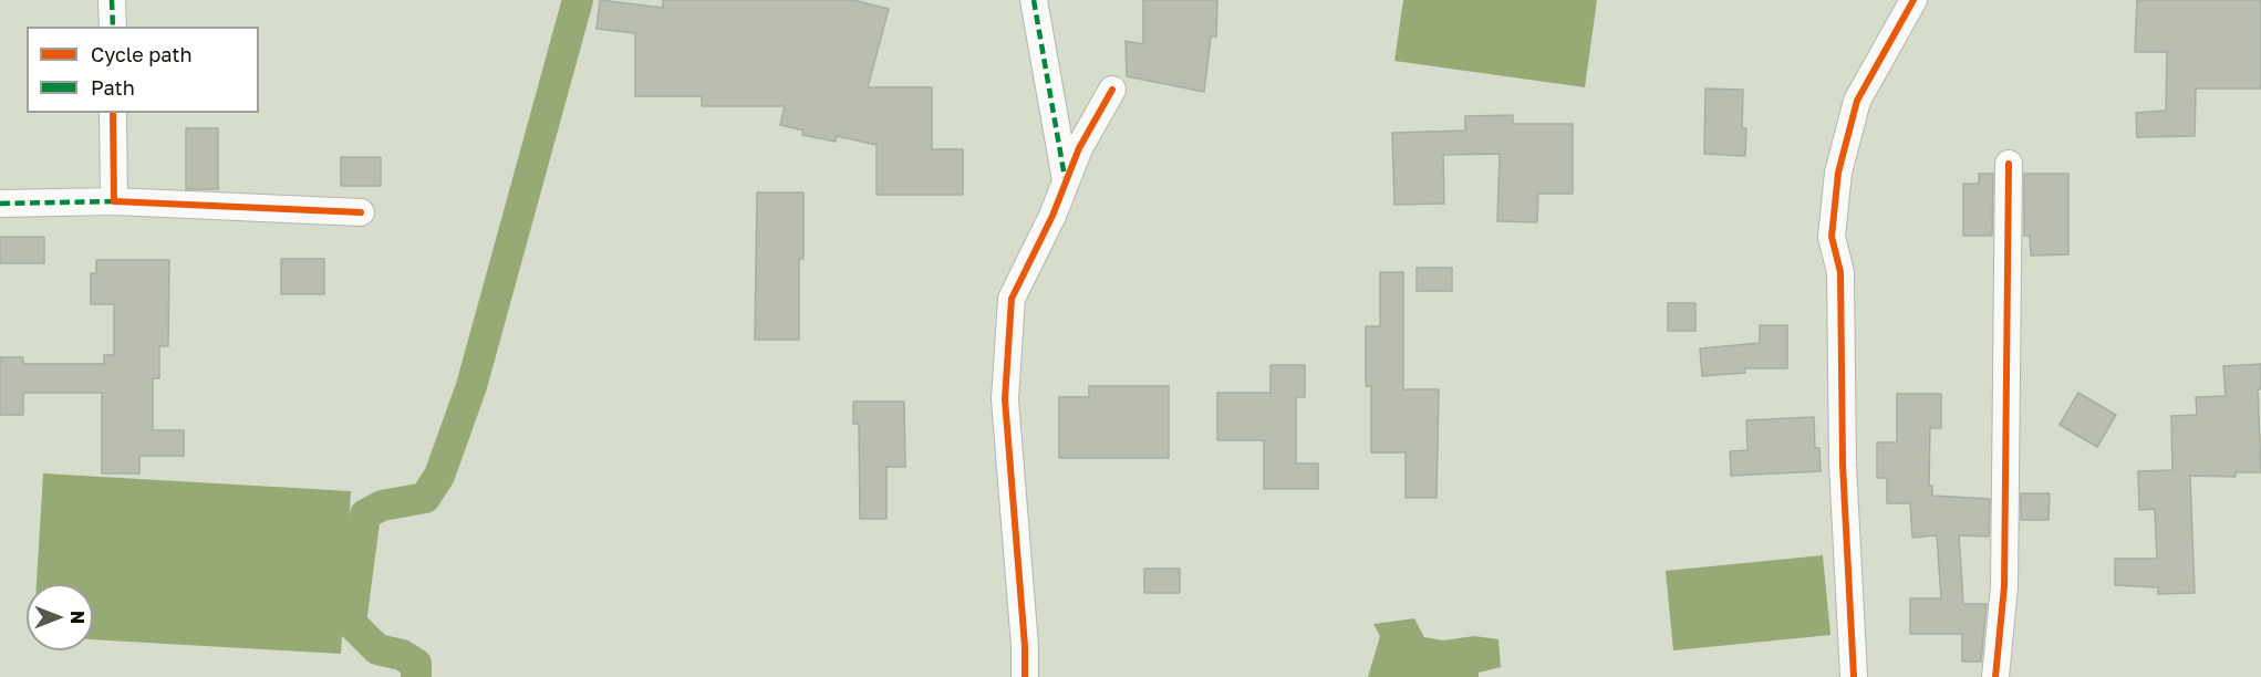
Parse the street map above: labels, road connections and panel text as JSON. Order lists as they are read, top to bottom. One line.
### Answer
{"legend":["Cycle path","Path"],"north":"right"}
